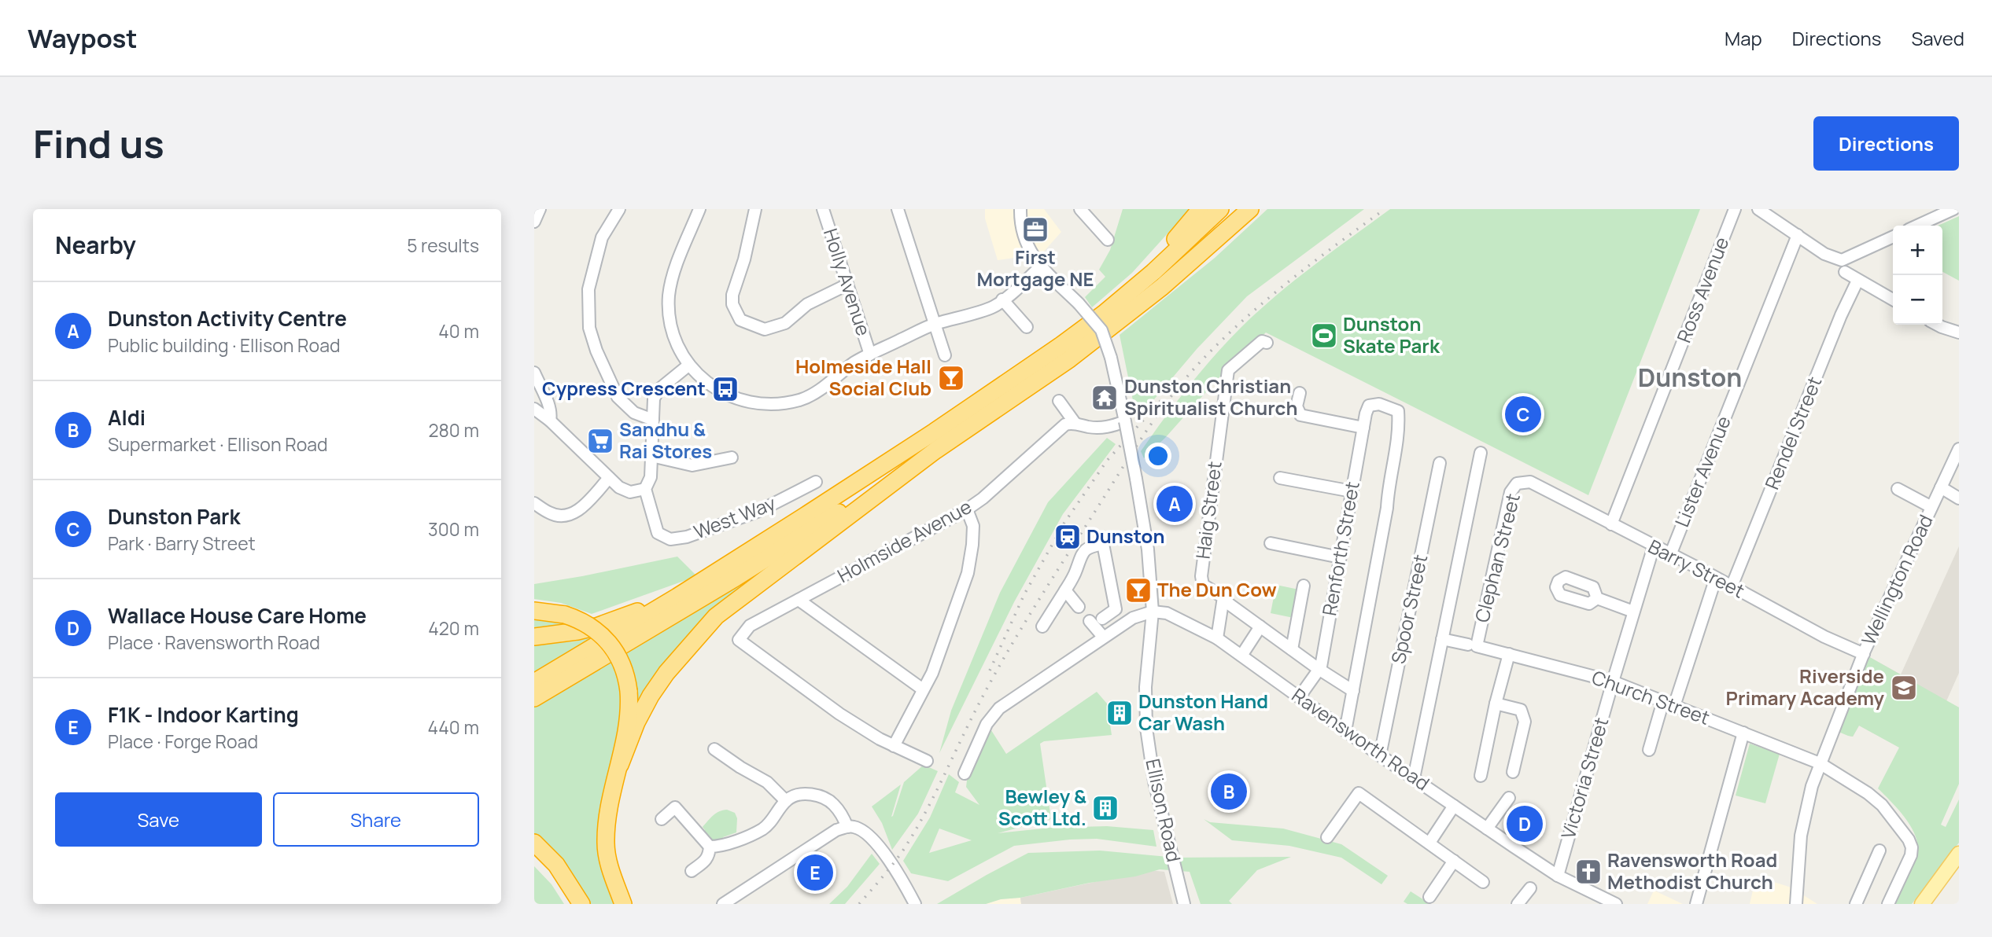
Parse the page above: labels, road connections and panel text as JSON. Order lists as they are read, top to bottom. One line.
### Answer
{"streets":{"street":["Holly Avenue","Ross Avenue","Rendel Street","Lister Avenue","Haig Street","West Way","Holmside Avenue","Renforth Street","Clephan Street","Barry Street","Wellington Road","Spoor Street","Church Street","Ravensworth Road","Victoria Street","Ellison Road"]},"crossings":[["Ross Avenue","Barry Street"],["Rendel Street","Barry Street"],["Lister Avenue","Barry Street"],["Haig Street","Renforth Street"],["Renforth Street","Ravensworth Road"],["Clephan Street","Barry Street"],["Clephan Street","Church Street"],["Barry Street","Wellington Road"],["Barry Street","Victoria Street"],["Wellington Road","Church Street"],["Spoor Street","Ravensworth Road"],["Church Street","Victoria Street"],["Ravensworth Road","Victoria Street"],["Ravensworth Road","Ellison Road"]],"districts":["Dunston"],"places":{"office":["First Mortgage NE"],"sports":["Dunston Skate Park"],"bar":["Holmeside Hall Social Club","The Dun Cow"],"bus stop":["Cypress Crescent"],"temple":["Dunston Christian Spiritualist Church"],"supermarket":["Sandhu & Rai Stores"],"station":["Dunston"],"school or university":["Riverside Primary Academy"],"building":["Dunston Hand Car Wash","Bewley & Scott Ltd."],"church":["Ravensworth Road Methodist Church"]},"page":{"header":"Waypost","nav":["Map","Directions","Saved"],"buttons":["Directions",["Save","Share"]],"title":"Find us","heading":["Nearby","5 results"],"map_buttons":["+","−"],"list":[{"mark":"A","name":"Dunston Activity Centre","note":"Public building · Ellison Road","value":"40 m"},{"mark":"B","name":"Aldi","note":"Supermarket · Ellison Road","value":"280 m"},{"mark":"C","name":"Dunston Park","note":"Park · Barry Street","value":"300 m"},{"mark":"D","name":"Wallace House Care Home","note":"Place · Ravensworth Road","value":"420 m"},{"mark":"E","name":"F1K - Indoor Karting","note":"Place · Forge Road","value":"440 m"}],"pins":["C","A","B","D","E"]}}
